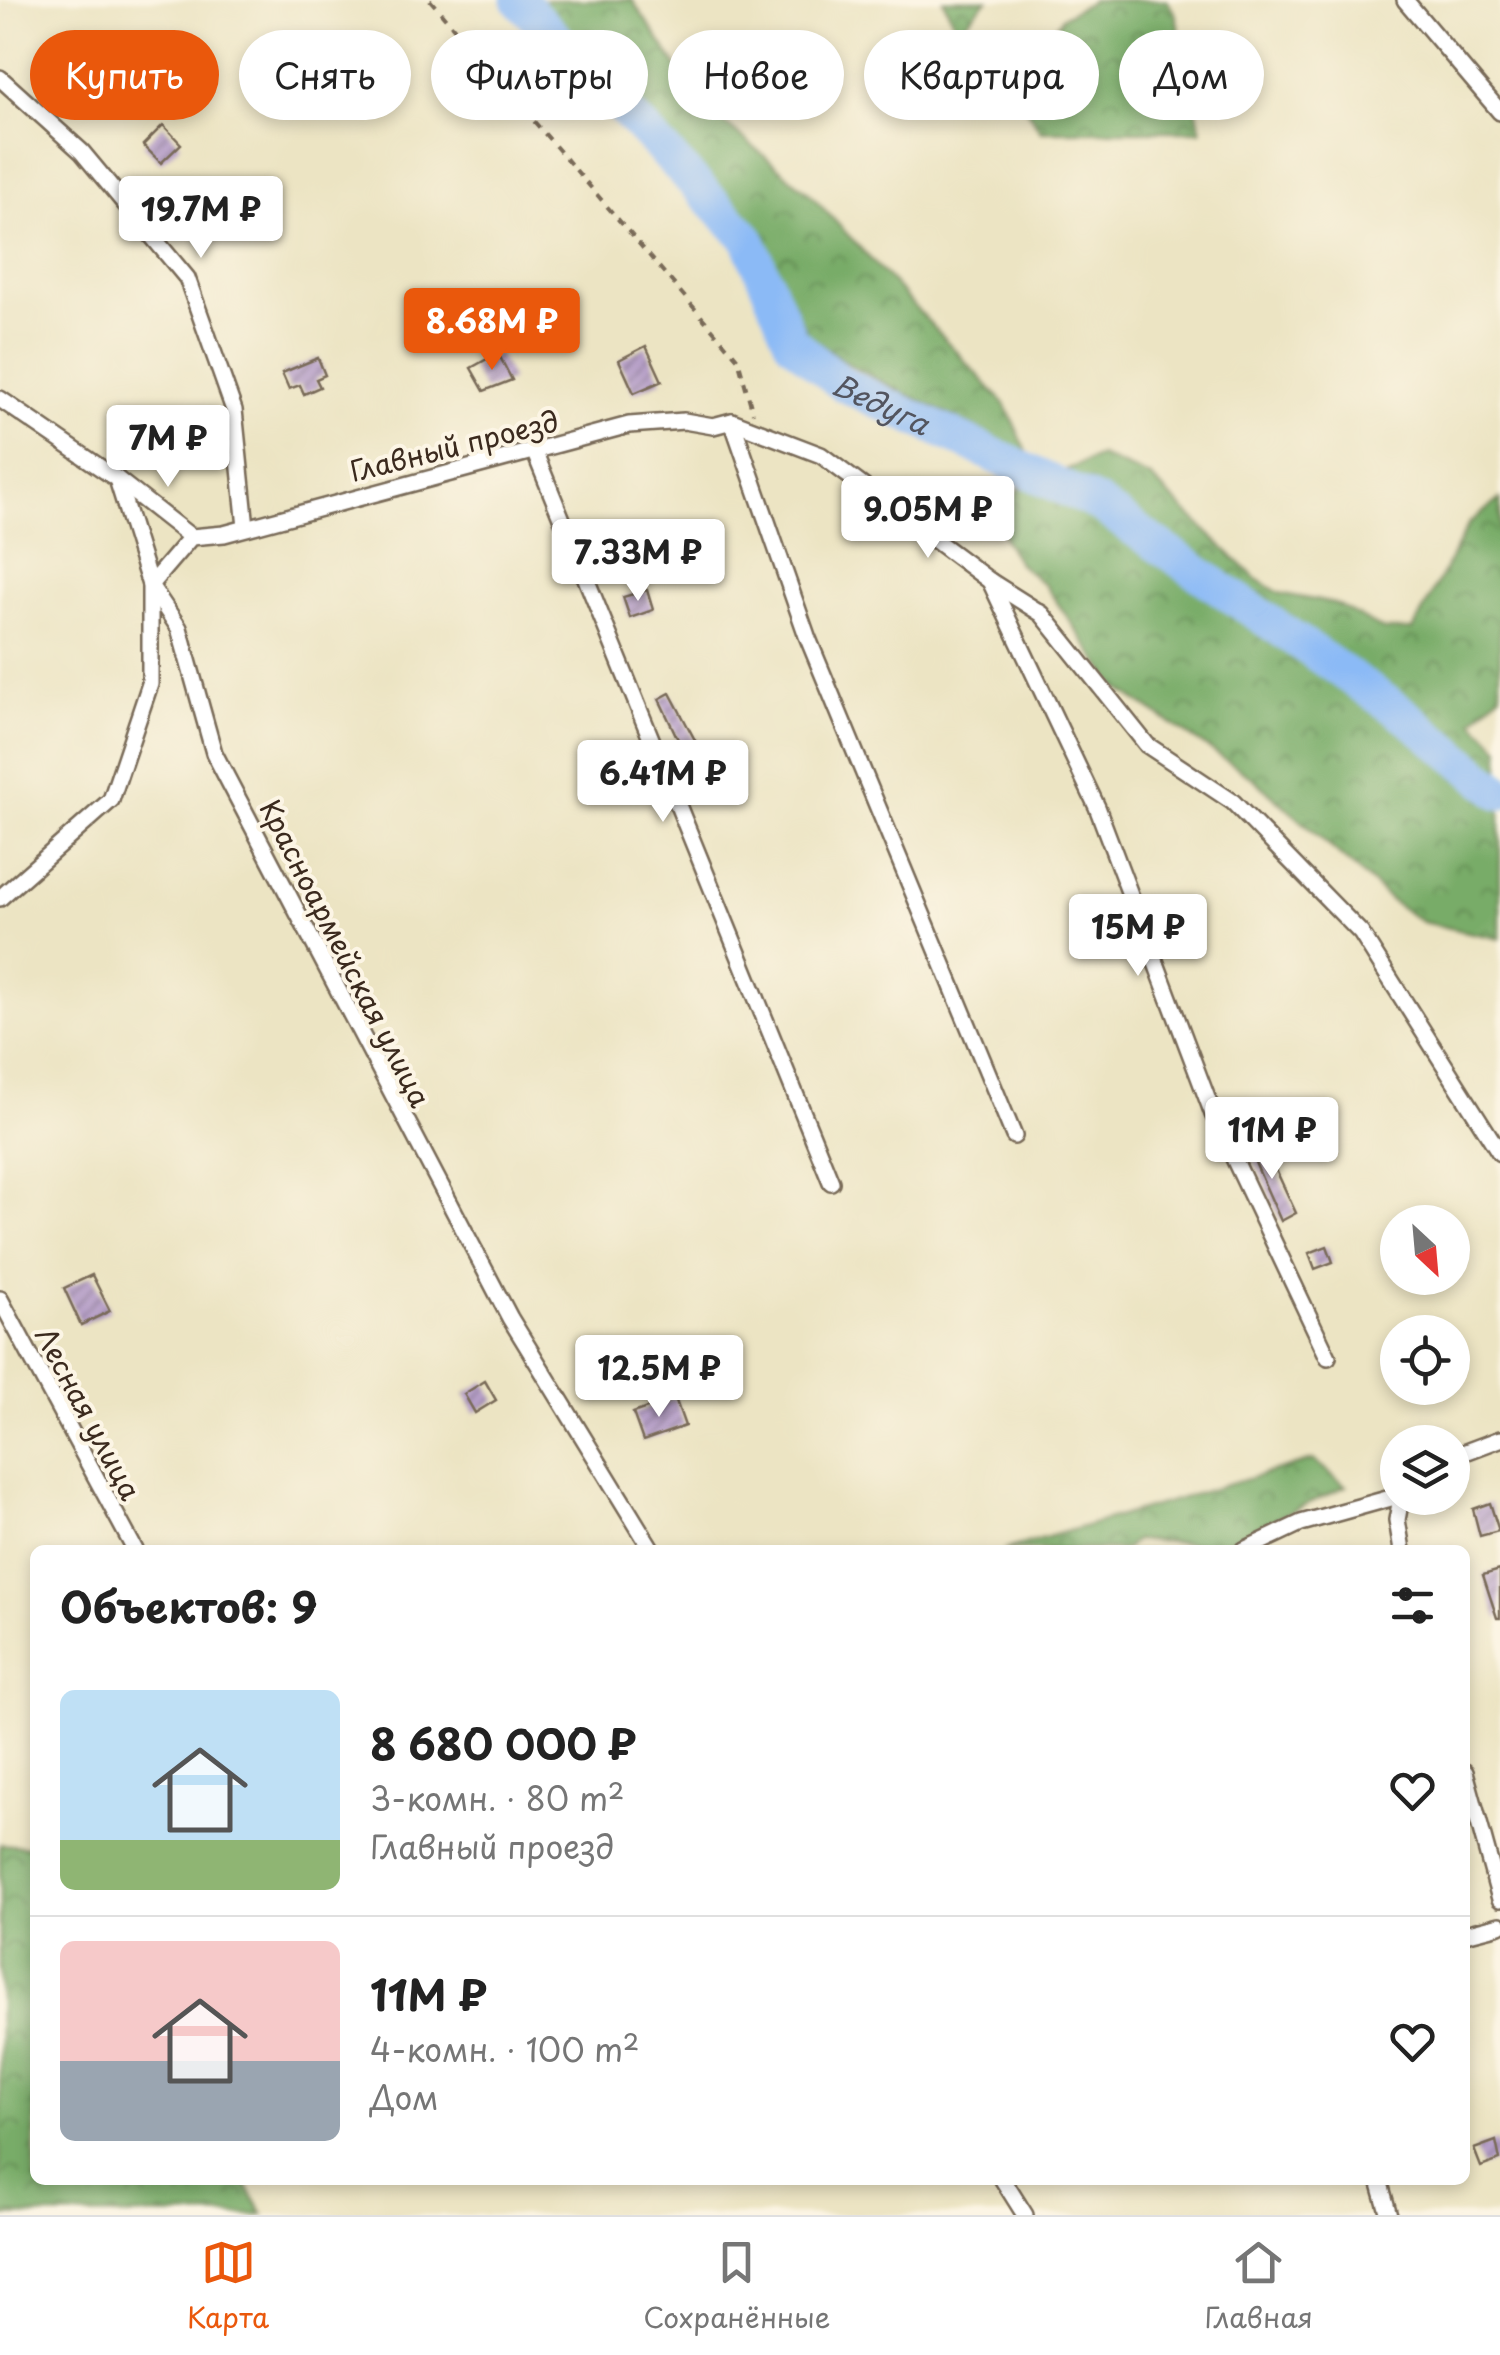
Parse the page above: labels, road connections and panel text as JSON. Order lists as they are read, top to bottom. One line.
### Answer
{"streets":{"street":["Главный проезд","Красноармейская улица","Лесная улица"]},"water":["Ведуга"],"north":"bottom right","page":{"chip":["Купить","Снять","Фильтры","Новое","Квартира","Дом"],"price":["19.7M ₽","8.68M ₽","7M ₽","9.05M ₽","7.33M ₽","6.41M ₽","15M ₽","11M ₽","12.5M ₽"],"heading":"Объектов: 9","list":[{"name":"8 680 000 ₽","note":"3-комн. · 80 m² · Главный проезд"},{"name":"11M ₽","note":"4-комн. · 100 m² · Дом"}],"tabs":["Карта","Сохранённые","Главная"]}}
